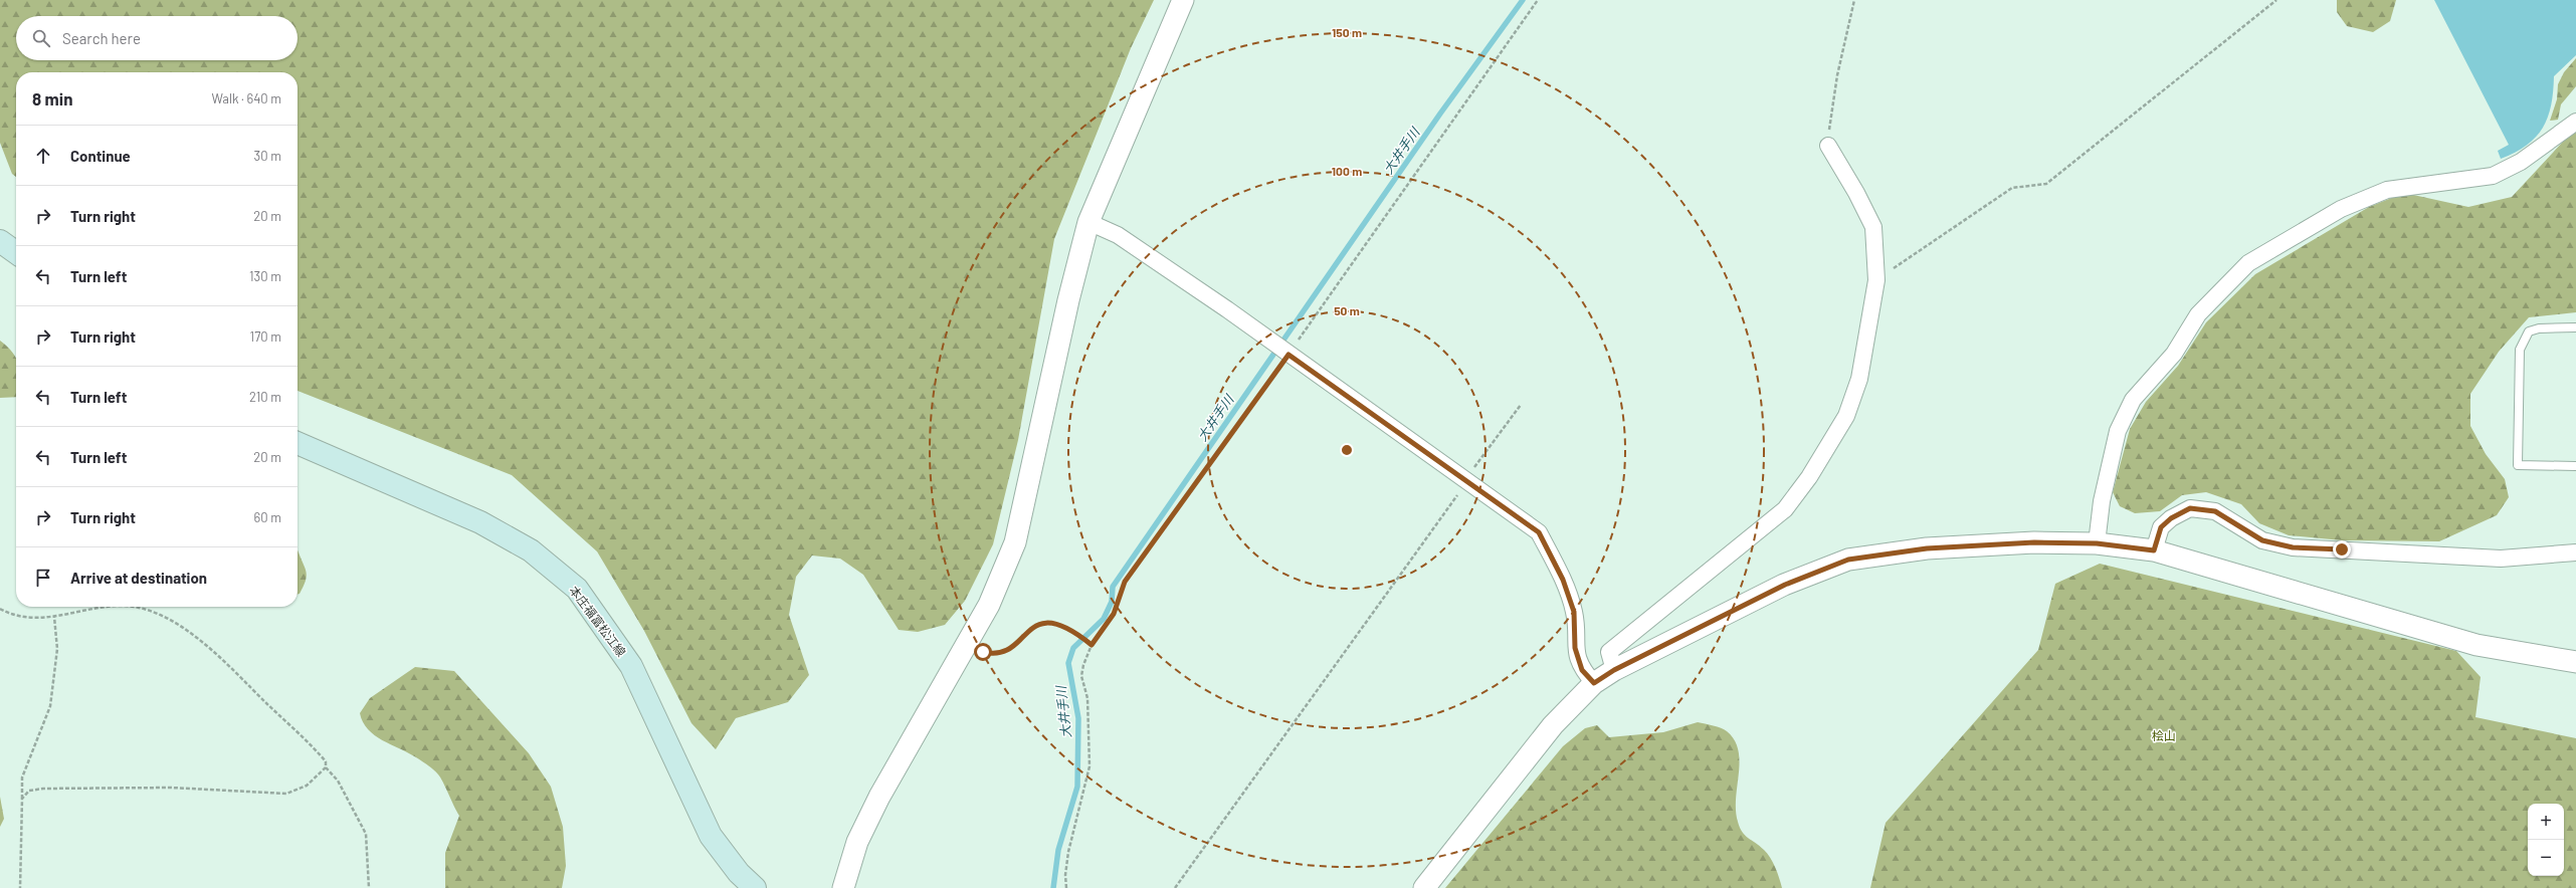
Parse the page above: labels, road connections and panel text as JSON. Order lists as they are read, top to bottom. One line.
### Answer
{"streets":{"main road":["本庄福富松江線"]},"water":["大井手川"],"parks":["桧山"],"page":{"search":"Search here","heading":["8 min","Walk · 640 m"],"list":[["Continue","30 m"],["Turn right","20 m"],["Turn left","130 m"],["Turn right","170 m"],["Turn left","210 m"],["Turn left","20 m"],["Turn right","60 m"],"Arrive at destination"],"map_buttons":["+","−"]},"rings":["150 m","100 m","50 m"]}
